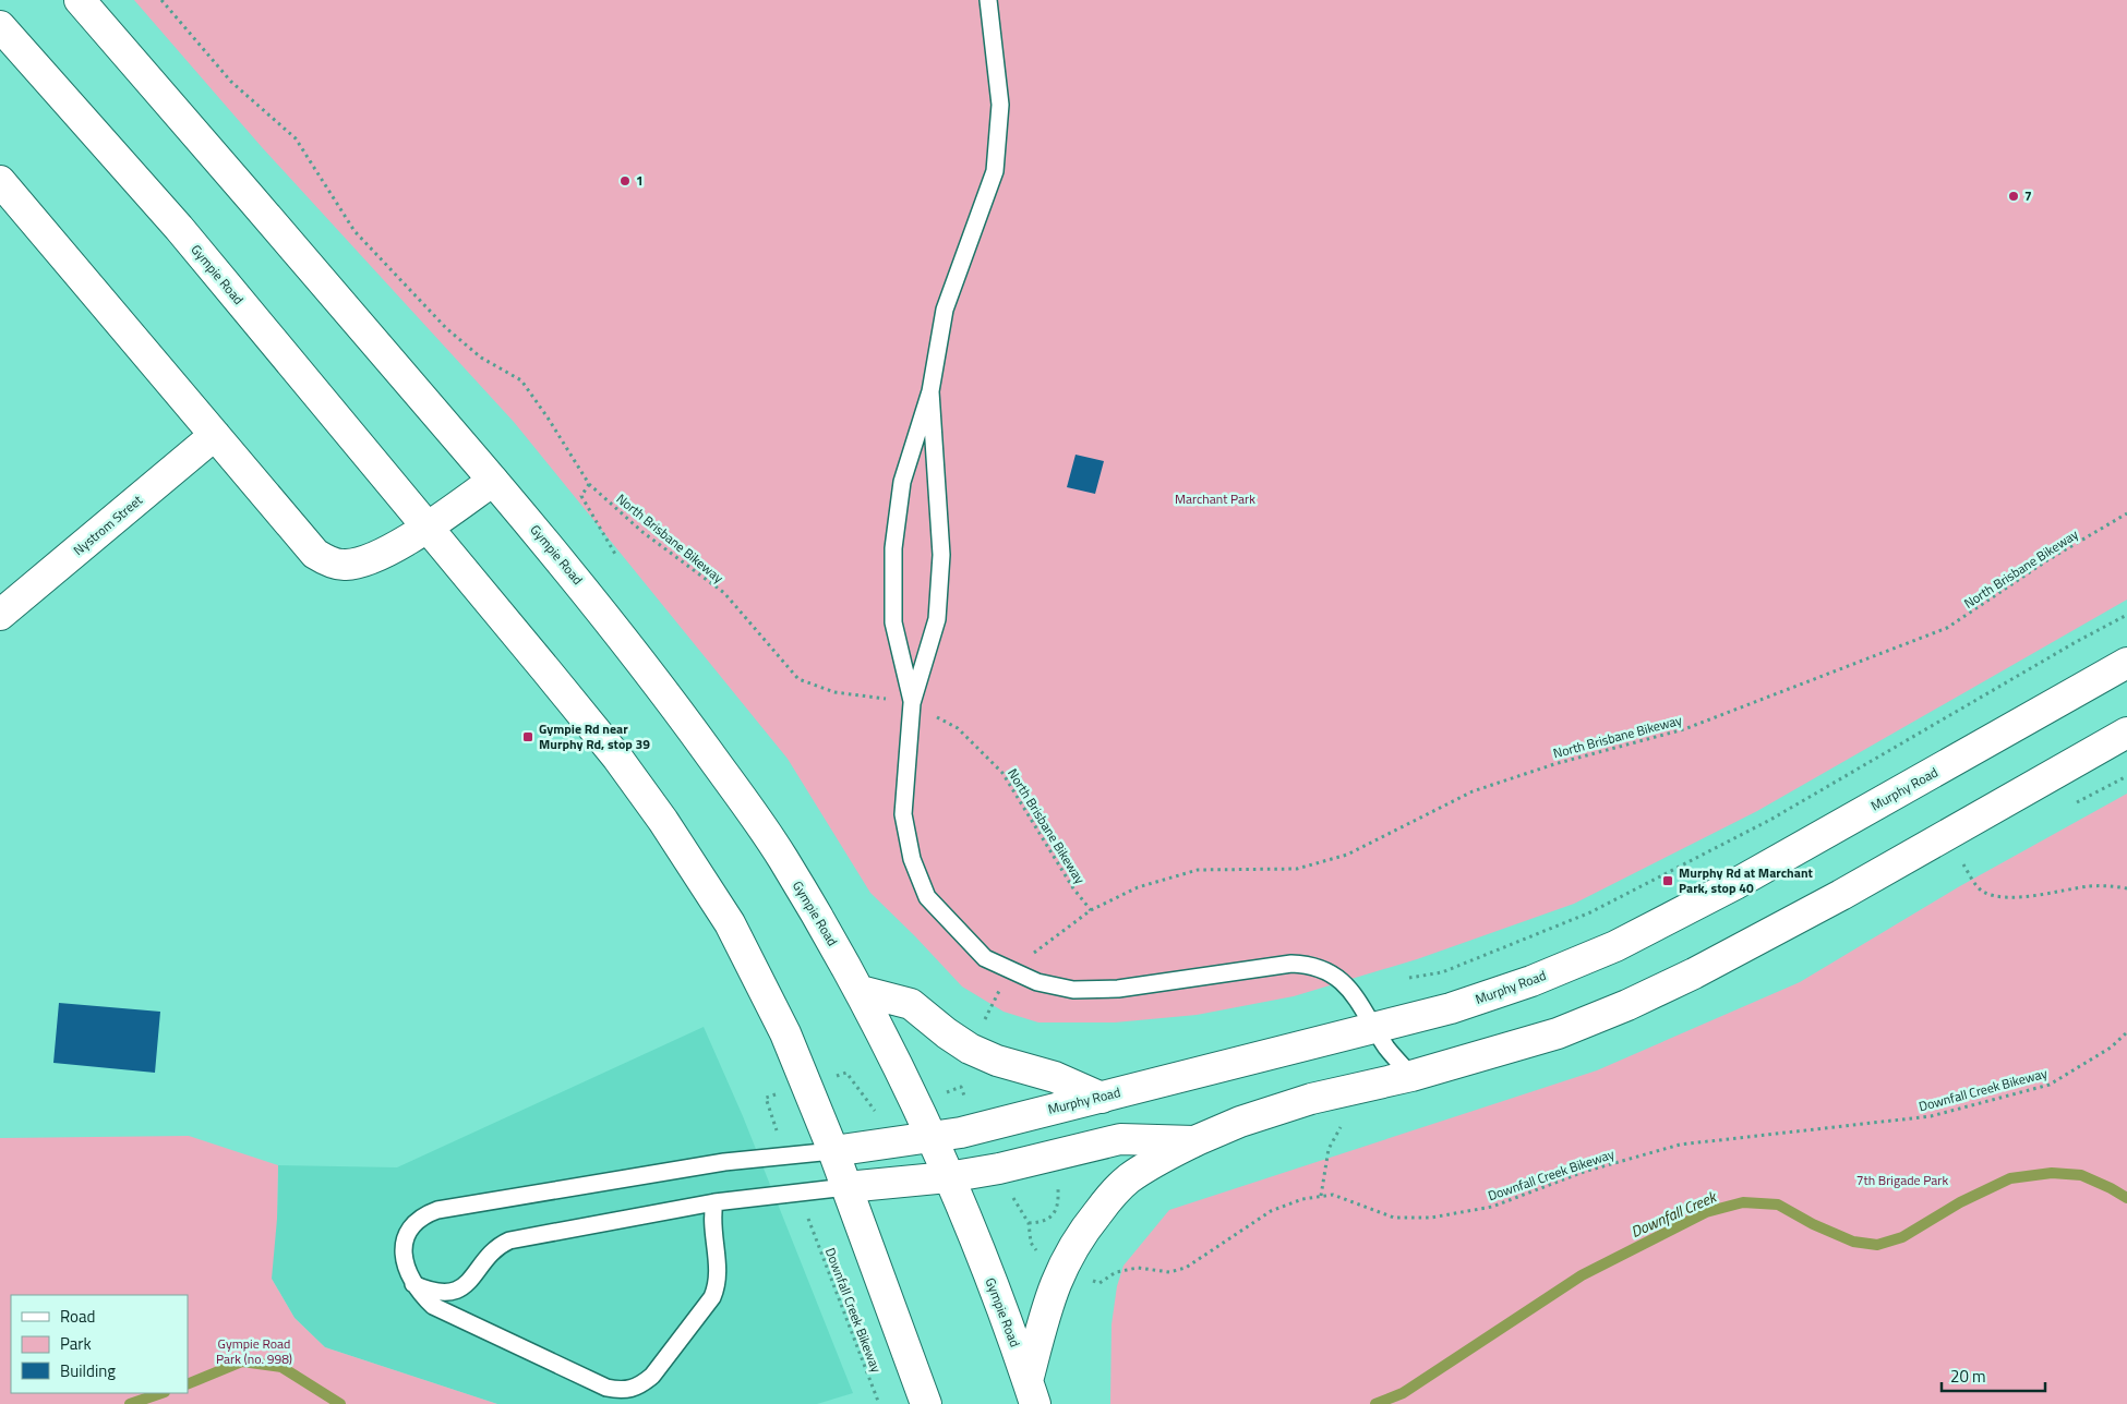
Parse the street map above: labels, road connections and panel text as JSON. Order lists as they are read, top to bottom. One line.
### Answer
{"streets":{"main road":["Gympie Road","Nystrom Street","Murphy Road"],"path":["North Brisbane Bikeway","Downfall Creek Bikeway"]},"crossings":[["Gympie Road","Murphy Road"]],"water":["Downfall Creek"],"parks":["Marchant Park","7th Brigade Park","Gympie Road Park (no. 998)"],"places":{"other":["1","7"],"transit":["Gympie Rd near Murphy Rd, stop 39","Murphy Rd at Marchant Park, stop 40"]},"legend":["Road","Park","Building"],"scale_bar":"20 m"}
